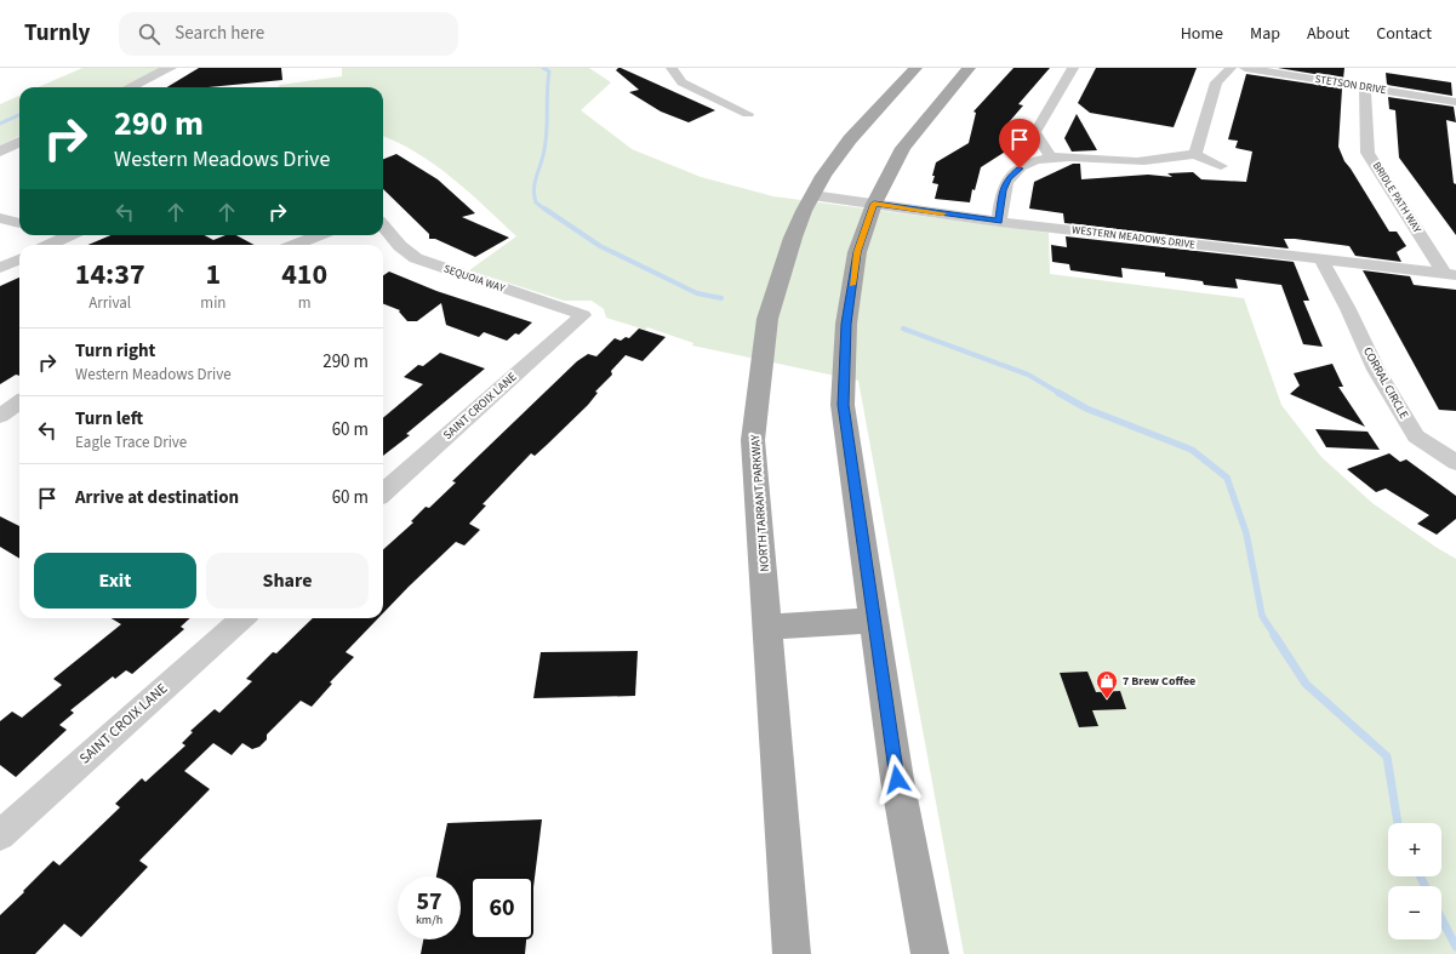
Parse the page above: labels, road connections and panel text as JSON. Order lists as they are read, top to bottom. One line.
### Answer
{"streets":{"main road":["NORTH TARRANT PARKWAY"],"street":["STETSON DRIVE","BRIDLE PATH WAY","WESTERN MEADOWS DRIVE","SEQUOIA WAY","CORRAL CIRCLE","SAINT CROIX LANE"]},"crossings":[["STETSON DRIVE","BRIDLE PATH WAY"],["BRIDLE PATH WAY","WESTERN MEADOWS DRIVE"],["WESTERN MEADOWS DRIVE","CORRAL CIRCLE"],["WESTERN MEADOWS DRIVE","NORTH TARRANT PARKWAY"],["SEQUOIA WAY","SAINT CROIX LANE"]],"places":{"shop":["7 Brew Coffee"]},"page":{"header":"Turnly","search":"Search here","nav":["Home","Map","About","Contact"],"turn":["290 m","Western Meadows Drive"],"eta":["14:37","Arrival","1","min","410","m"],"list":[{"name":"Turn right","note":"Western Meadows Drive","value":"290 m"},{"name":"Turn left","note":"Eagle Trace Drive","value":"60 m"},{"name":"Arrive at destination","value":"60 m"}],"buttons":["Exit","Share"],"map_buttons":["+","−"],"speed":"57 km/h","limit":"60"}}
